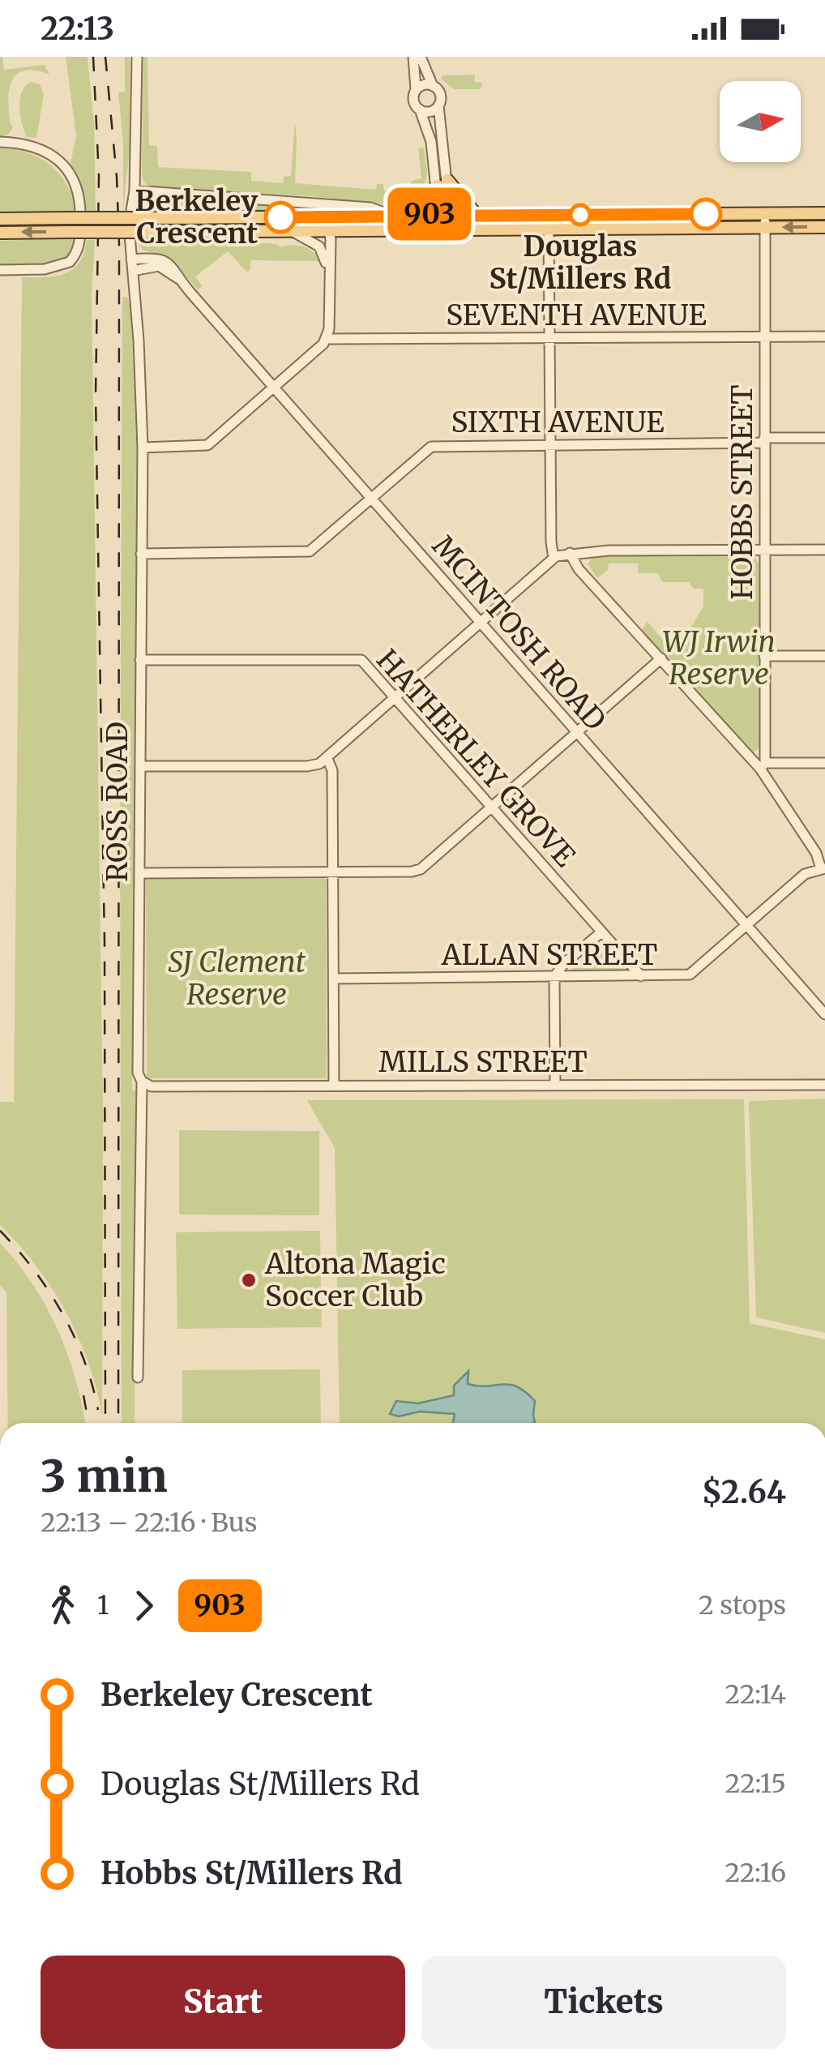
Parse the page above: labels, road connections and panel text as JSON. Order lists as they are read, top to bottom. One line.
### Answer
{"streets":{"street":["SEVENTH AVENUE","SIXTH AVENUE","HOBBS STREET","MCINTOSH ROAD","HATHERLEY GROVE","ROSS ROAD","ALLAN STREET","MILLS STREET"]},"crossings":[["SEVENTH AVENUE","HOBBS STREET"],["SIXTH AVENUE","HOBBS STREET"],["SIXTH AVENUE","MCINTOSH ROAD"],["SIXTH AVENUE","ROSS ROAD"],["MCINTOSH ROAD","ROSS ROAD"],["MCINTOSH ROAD","ALLAN STREET"],["HATHERLEY GROVE","ROSS ROAD"],["HATHERLEY GROVE","ALLAN STREET"],["ROSS ROAD","MILLS STREET"]],"parks":["WJ Irwin Reserve","SJ Clement Reserve"],"places":["Douglas St/Millers Rd","Berkeley Crescent","Altona Magic Soccer Club"],"lines":["bus line 903"],"north":"right","page":{"status":"22:13","on_map":"903","heading":["3 min","22:13 – 22:16 · Bus","$2.64"],"legs":["1","903","2 stops"],"list":[{"name":"Berkeley Crescent","value":"22:14"},{"name":"Douglas St/Millers Rd","value":"22:15"},{"name":"Hobbs St/Millers Rd","value":"22:16"}],"buttons":["Start","Tickets"]}}
